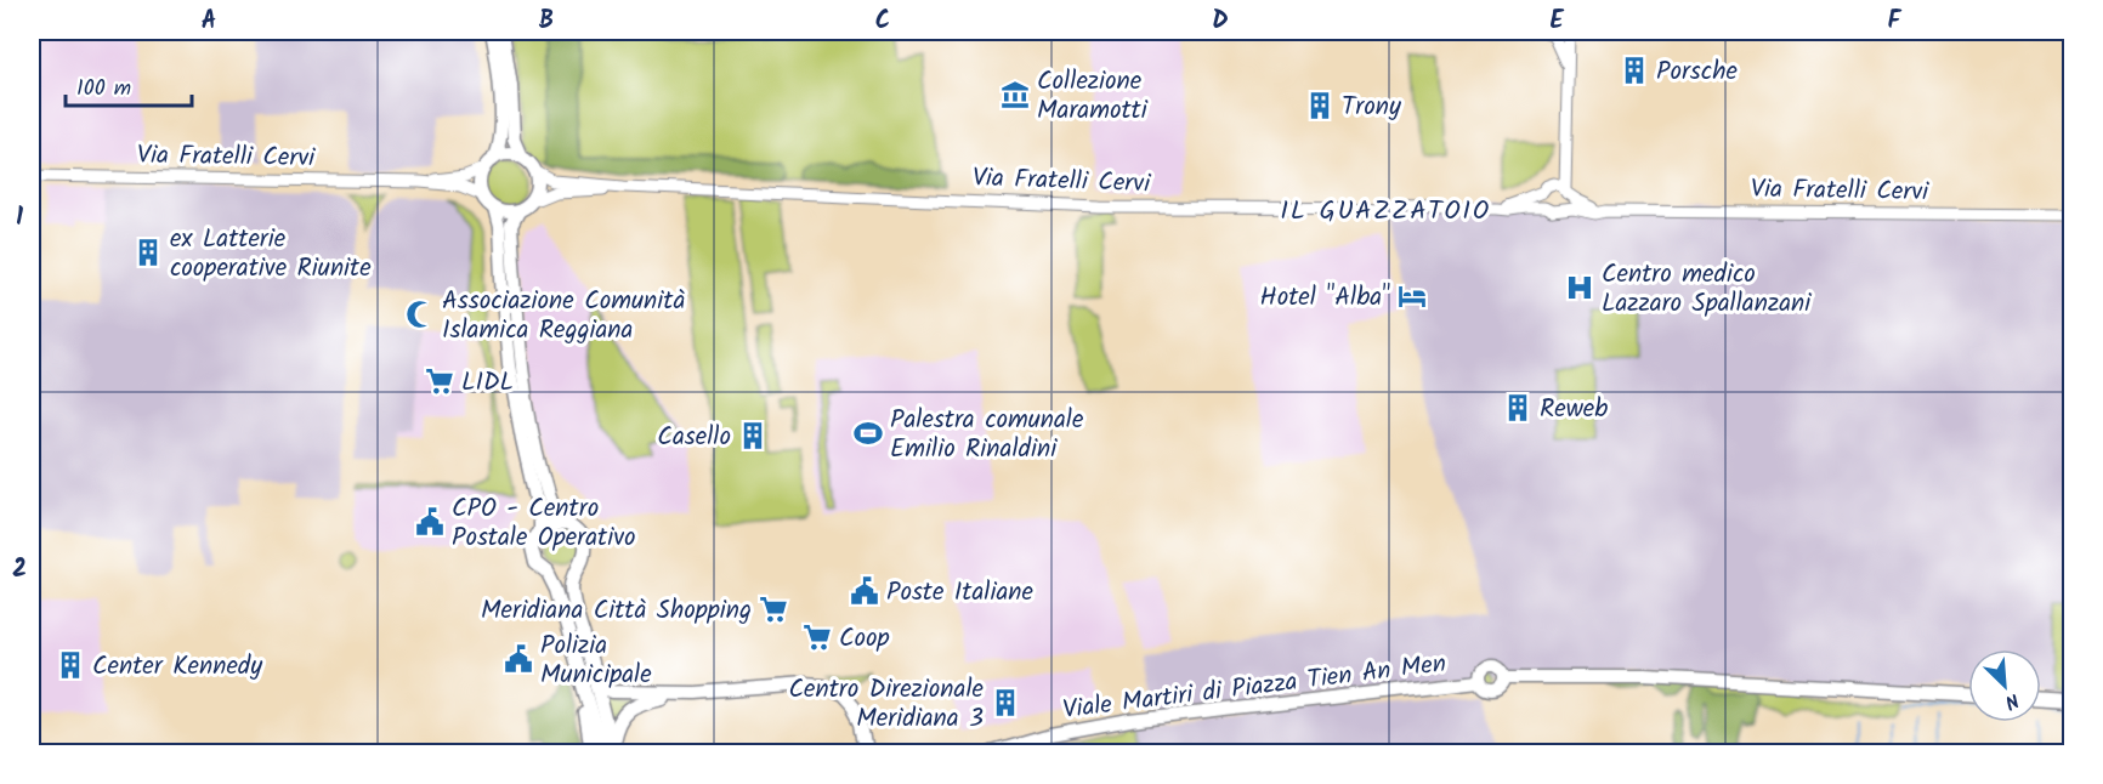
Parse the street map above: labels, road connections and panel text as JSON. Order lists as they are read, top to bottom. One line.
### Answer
{"streets":{"main road":["Via Fratelli Cervi","Viale Martiri di Piazza Tien An Men"]},"districts":["IL GUAZZATOIO"],"places":{"building":["Porsche","Trony","ex Latterie cooperative Riunite","Reweb","Casello","Center Kennedy","Centro Direzionale Meridiana 3"],"museum":["Collezione Maramotti"],"hospital":["Centro medico Lazzaro Spallanzani"],"hotel":["Hotel \"Alba\""],"mosque":["Associazione Comunità Islamica Reggiana"],"supermarket":["LIDL","Meridiana Città Shopping","Coop"],"sports":["Palestra comunale Emilio Rinaldini"],"public building":["CPO - Centro Postale Operativo","Poste Italiane","Polizia Municipale"]},"scale_bar":"100 m","north":"bottom right","grid":{"columns":["A","B","C","D","E","F"],"rows":["1","2"]}}
